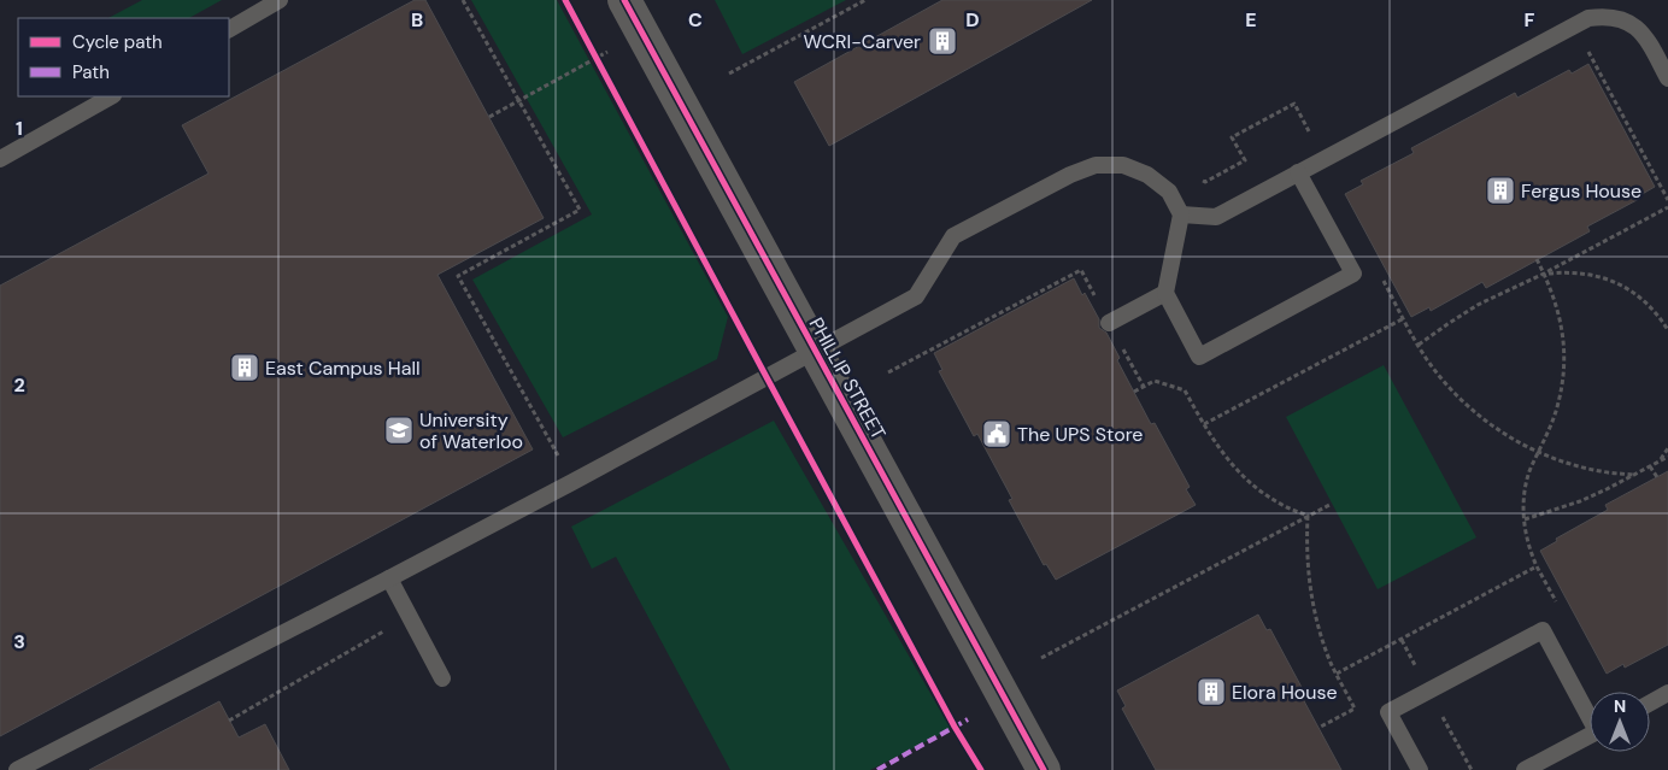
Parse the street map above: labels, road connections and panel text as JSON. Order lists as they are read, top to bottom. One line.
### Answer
{"streets":{"street":["PHILLIP STREET"]},"places":{"building":["WCRI-Carver","Fergus House","East Campus Hall","Elora House"],"school or university":["University of Waterloo"],"public building":["The UPS Store"]},"legend":["Cycle path","Path"],"north":"top","grid":{"columns":["B","C","D","E","F"],"rows":["1","2","3"]}}
